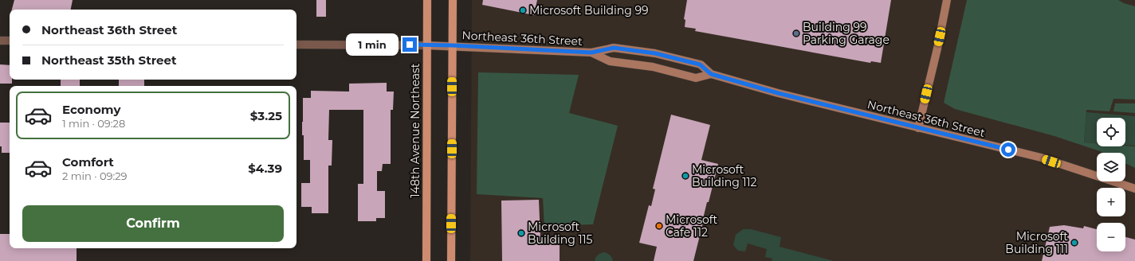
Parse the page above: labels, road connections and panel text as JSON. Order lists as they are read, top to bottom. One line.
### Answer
{"streets":{"main road":["148th Avenue Northeast"],"street":["Northeast 36th Street"]},"crossings":[["Northeast 36th Street","148th Avenue Northeast"]],"places":["Microsoft Building 99","Building 99 Parking Garage","Microsoft Building 112","Microsoft Cafe 112","Microsoft Building 115","Microsoft Building 111"],"page":{"banner":["Northeast 36th Street","Northeast 35th Street"],"bubble":"1 min","list":[{"name":"Economy","note":"1 min · 09:28","value":"$3.25"},{"name":"Comfort","note":"2 min · 09:29","value":"$4.39"}],"map_buttons":["+","−"],"buttons":"Confirm"}}
